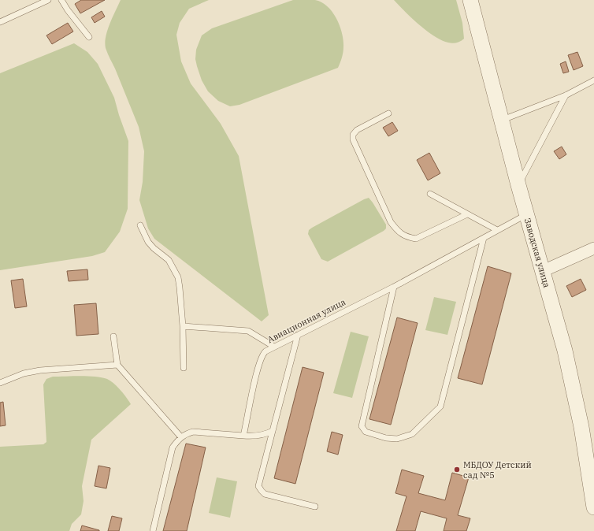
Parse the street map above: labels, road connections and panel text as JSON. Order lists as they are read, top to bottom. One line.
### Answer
{"streets":{"street":["Заводская улица"],"lane":["Авиационная улица"]},"crossings":[["Заводская улица","Авиационная улица"]],"places":["МБДОУ Детский сад №5"]}
